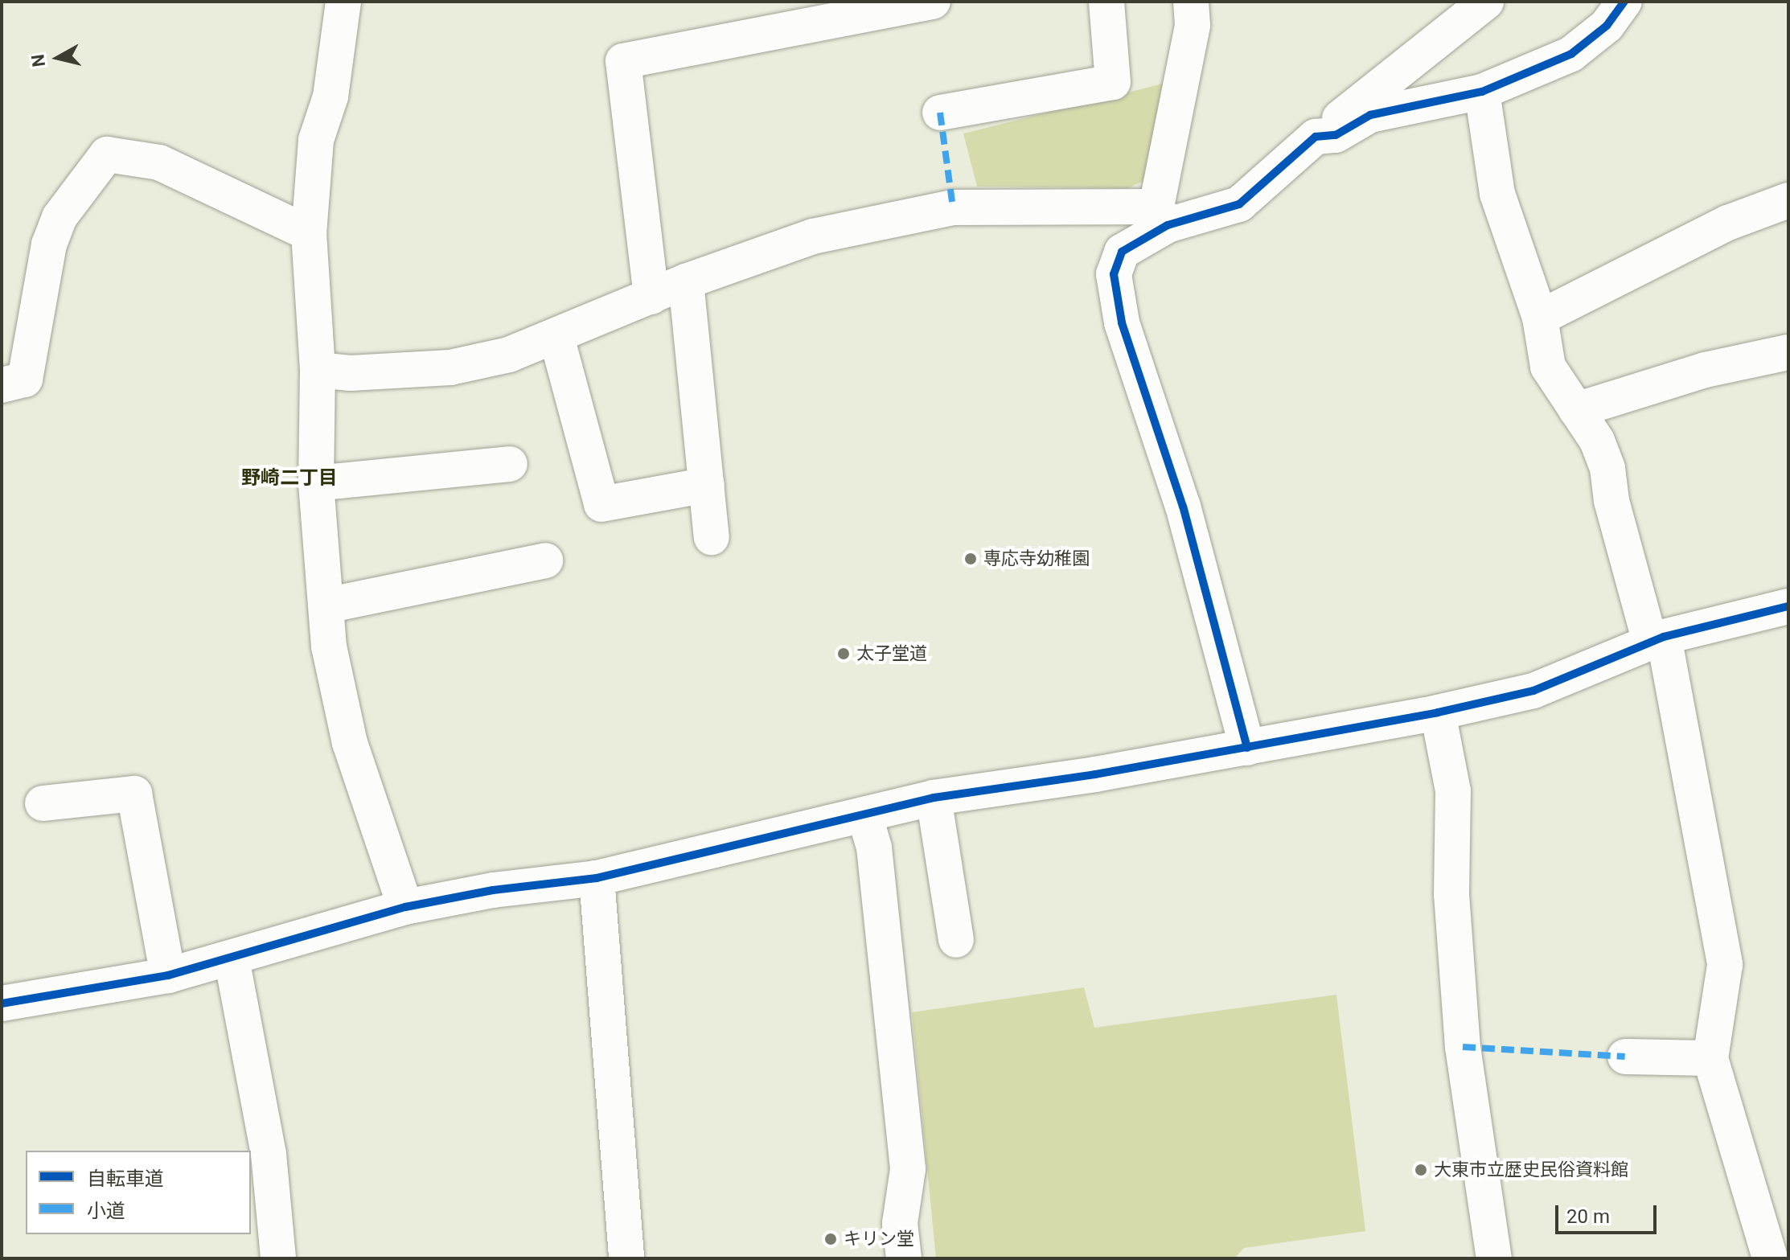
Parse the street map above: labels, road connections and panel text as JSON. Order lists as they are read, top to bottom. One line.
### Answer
{"districts":["野崎二丁目"],"places":["専応寺幼稚園","太子堂道","大東市立歴史民俗資料館","キリン堂"],"legend":["自転車道","小道"],"scale_bar":"20 m","north":"left"}
